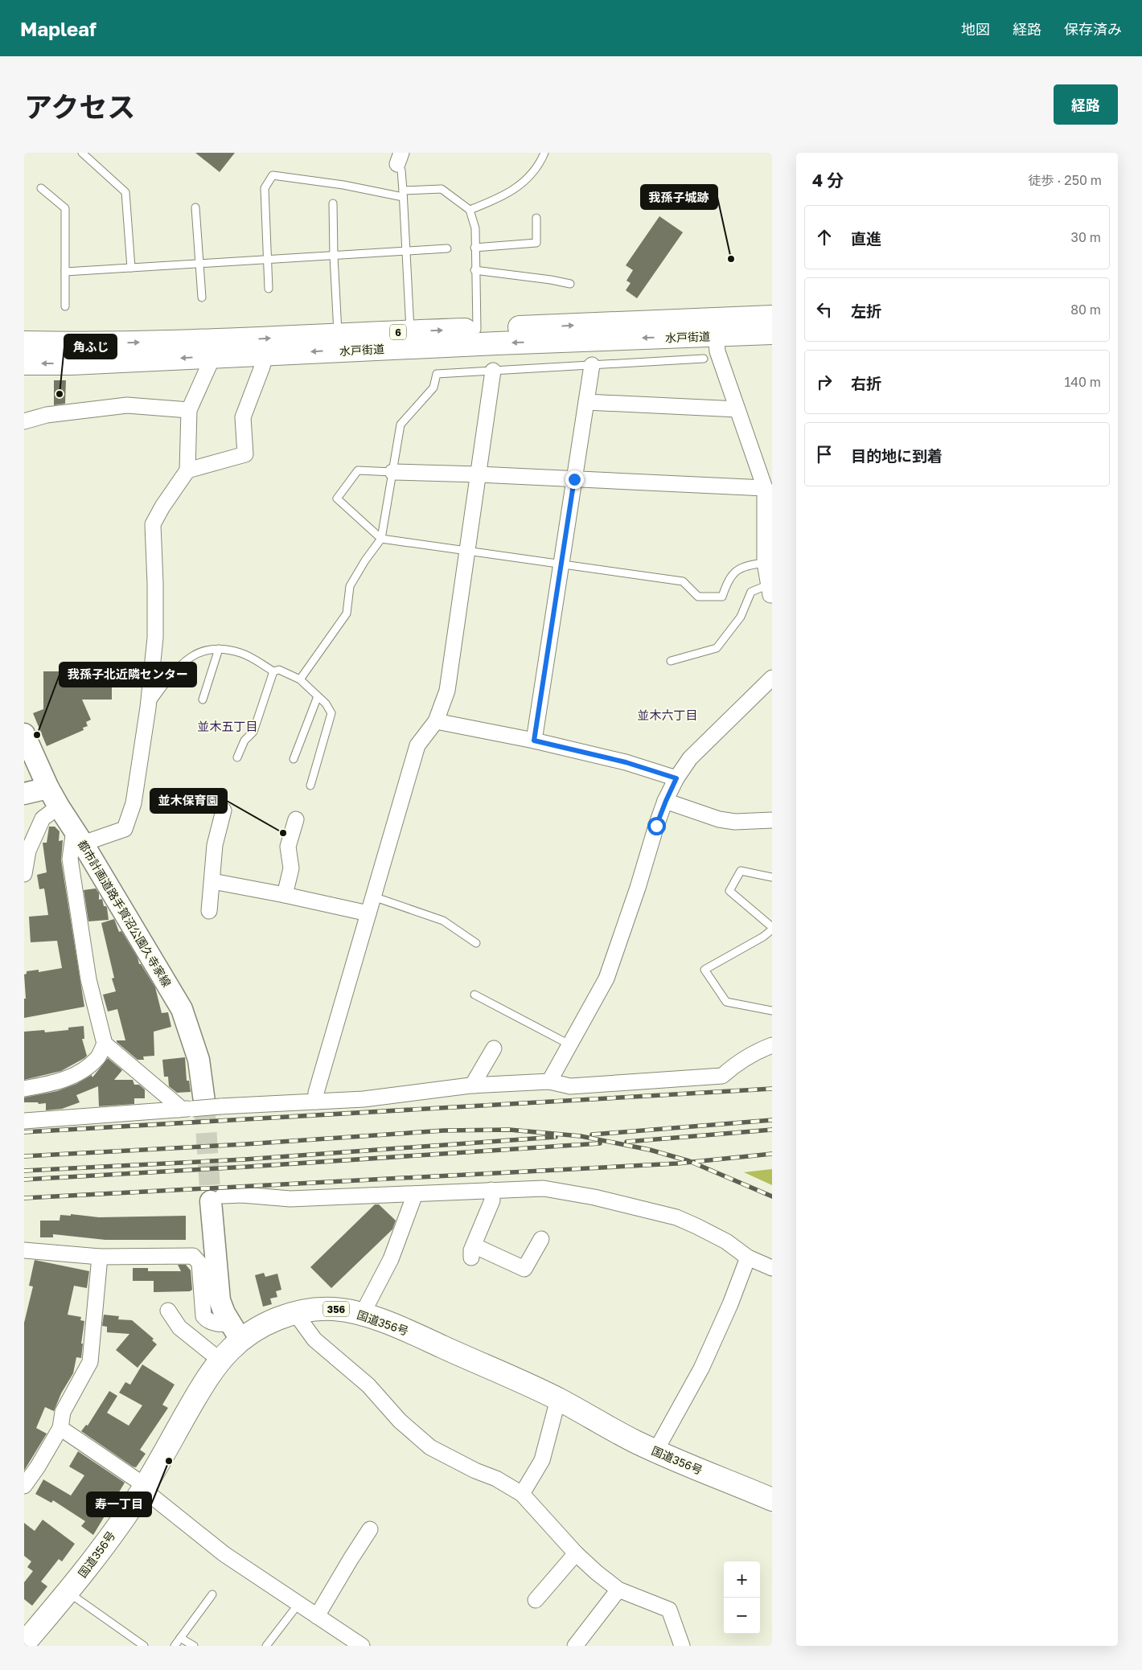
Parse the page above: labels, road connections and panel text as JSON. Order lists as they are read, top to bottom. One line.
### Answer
{"streets":{"highway":["6","水戸街道","356","国道356号"],"street":["都市計画道路手賀沼公園久寺家線"]},"districts":["並木六丁目","並木五丁目"],"places":["我孫子城跡","角ふじ","我孫子北近隣センター","並木保育園","寿一丁目"],"page":{"header":"Mapleaf","nav":["地図","経路","保存済み"],"title":"アクセス","buttons":"経路","heading":["4 分","徒歩 · 250 m"],"list":[["直進","30 m"],["左折","80 m"],["右折","140 m"],"目的地に到着"],"map_buttons":["+","−"]}}
